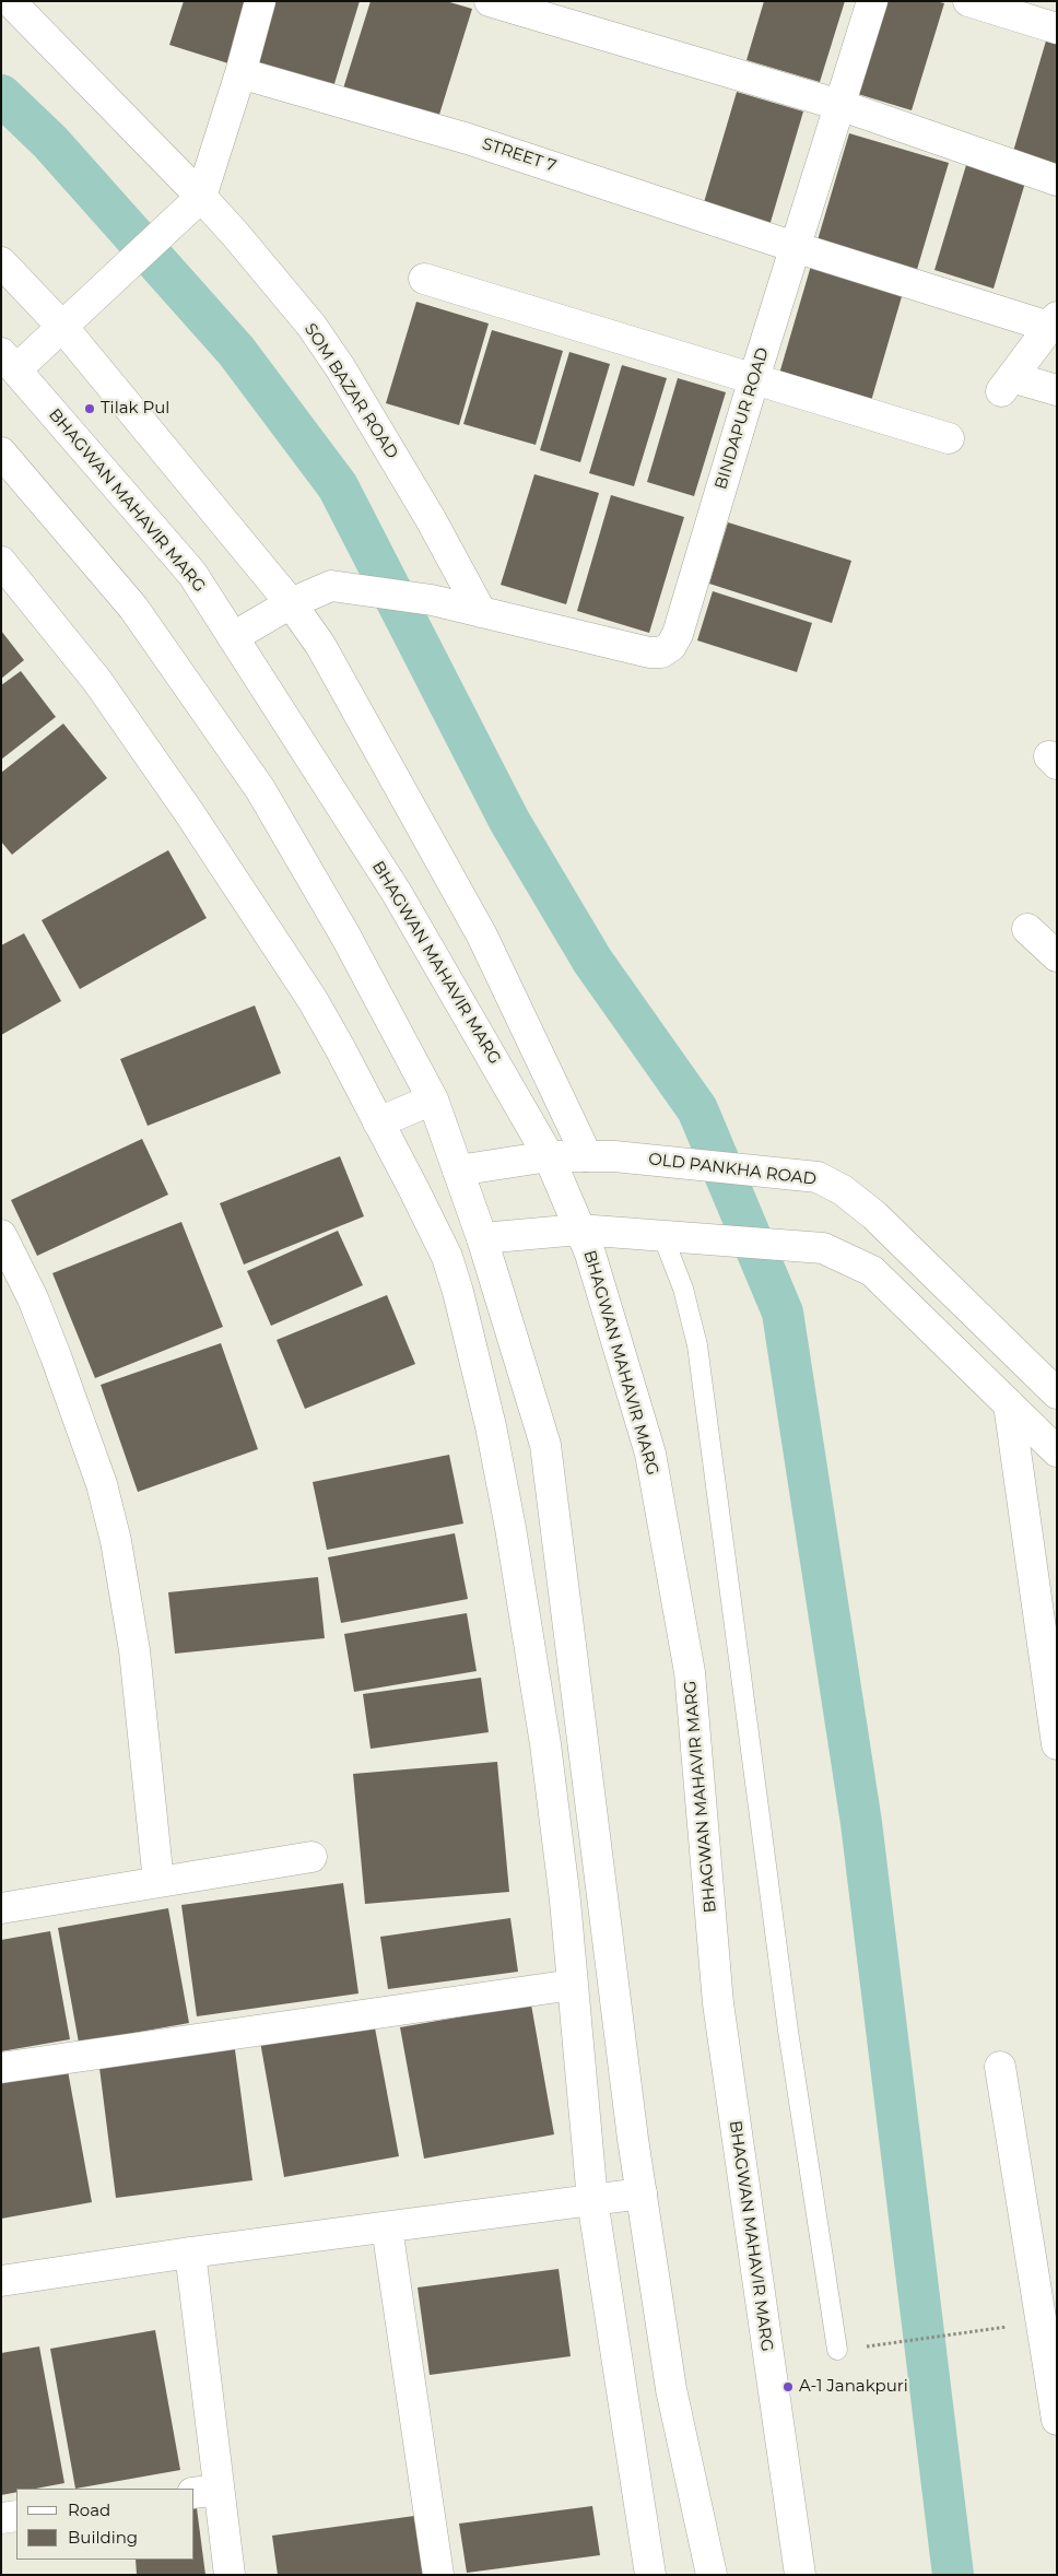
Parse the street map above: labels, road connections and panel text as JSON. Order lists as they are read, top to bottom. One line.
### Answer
{"streets":{"street":["STREET 7","SOM BAZAR ROAD","BINDAPUR ROAD","BHAGWAN MAHAVIR MARG","OLD PANKHA ROAD"]},"crossings":[["STREET 7","BINDAPUR ROAD"],["SOM BAZAR ROAD","BINDAPUR ROAD"],["BHAGWAN MAHAVIR MARG","OLD PANKHA ROAD"]],"places":["Tilak Pul","A-1 Janakpuri"],"legend":["Road","Building"]}
